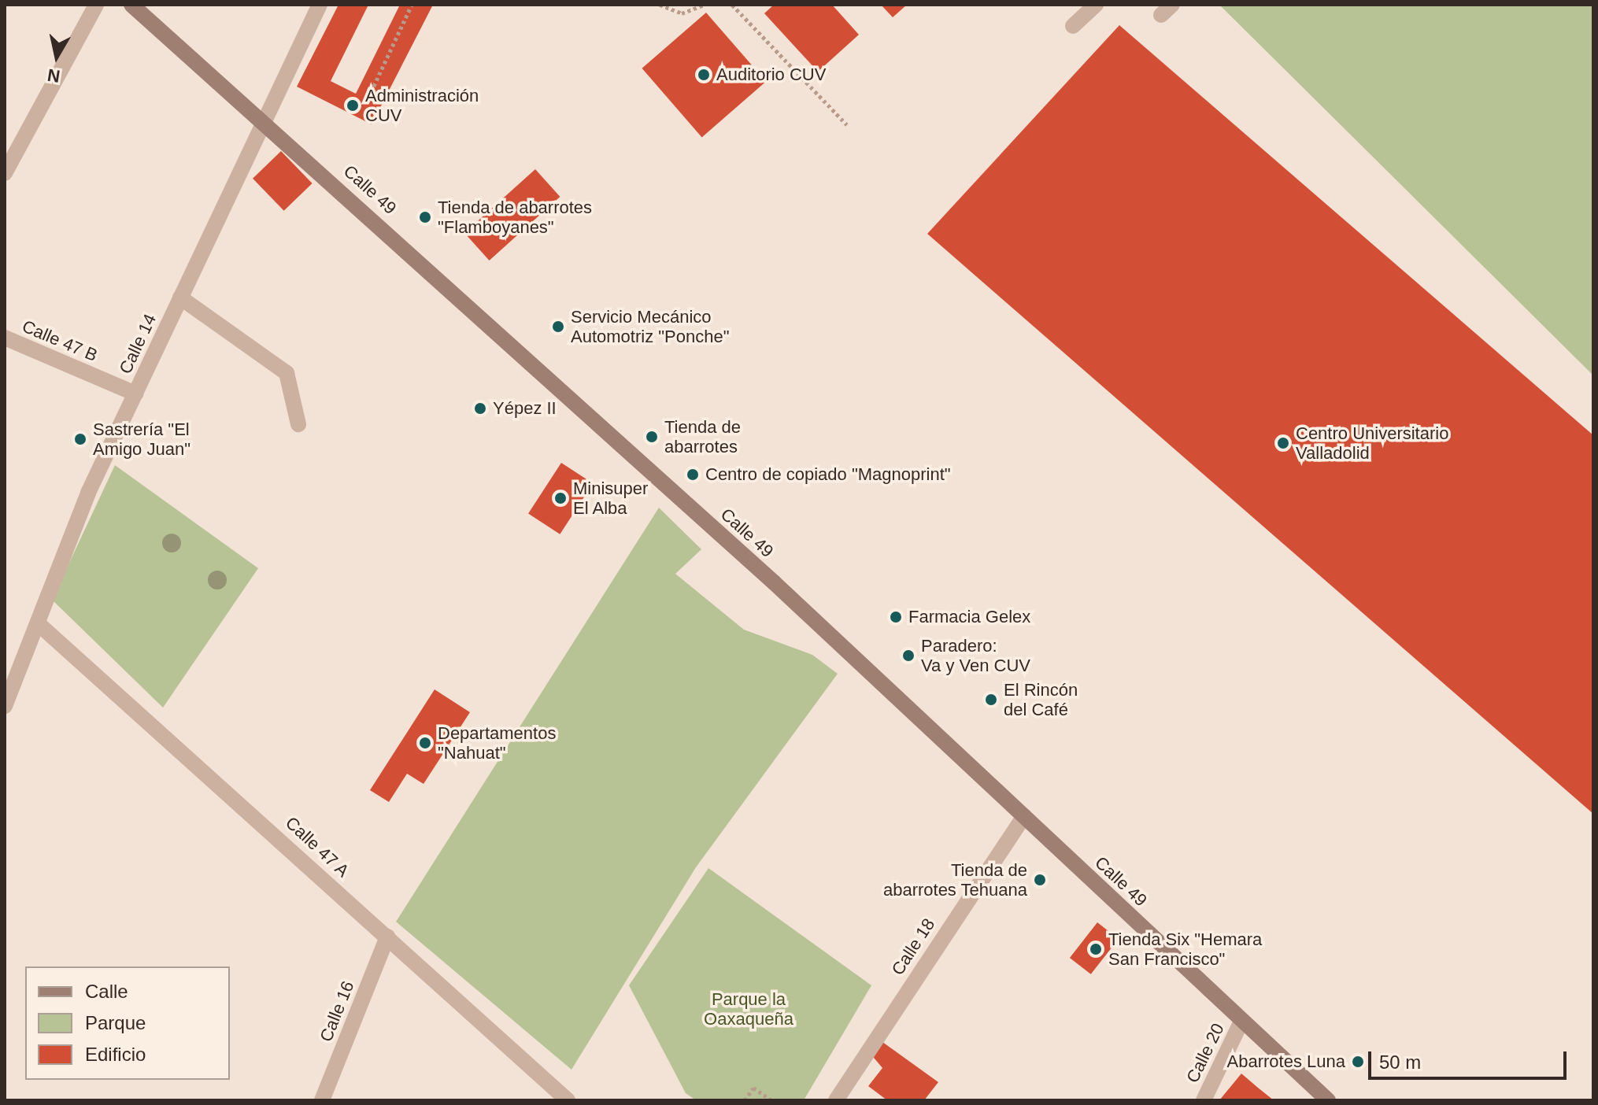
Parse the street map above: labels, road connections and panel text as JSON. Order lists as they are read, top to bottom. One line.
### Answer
{"streets":{"street":["Calle 49","Calle 47 B","Calle 14","Calle 47 A","Calle 18","Calle 16","Calle 20"]},"crossings":[["Calle 49","Calle 14"],["Calle 49","Calle 18"],["Calle 49","Calle 20"],["Calle 47 B","Calle 14"],["Calle 14","Calle 47 A"],["Calle 47 A","Calle 16"]],"parks":["Parque la Oaxaqueña"],"places":["Auditorio CUV","Administración CUV","Tienda de abarrotes \"Flamboyanes\"","Servicio Mecánico Automotriz \"Ponche\"","Yépez II","Tienda de abarrotes","Sastrería \"El Amigo Juan\"","Centro Universitario Valladolid","Centro de copiado \"Magnoprint\"","Minisuper El Alba","Farmacia Gelex","Paradero: Va y Ven CUV","El Rincón del Café","Departamentos \"Nahuat\"","Tienda de abarrotes Tehuana","Tienda Six \"Hemara San Francisco\"","Abarrotes Luna"],"legend":["Calle","Parque","Edificio"],"scale_bar":"50 m","north":"bottom"}
